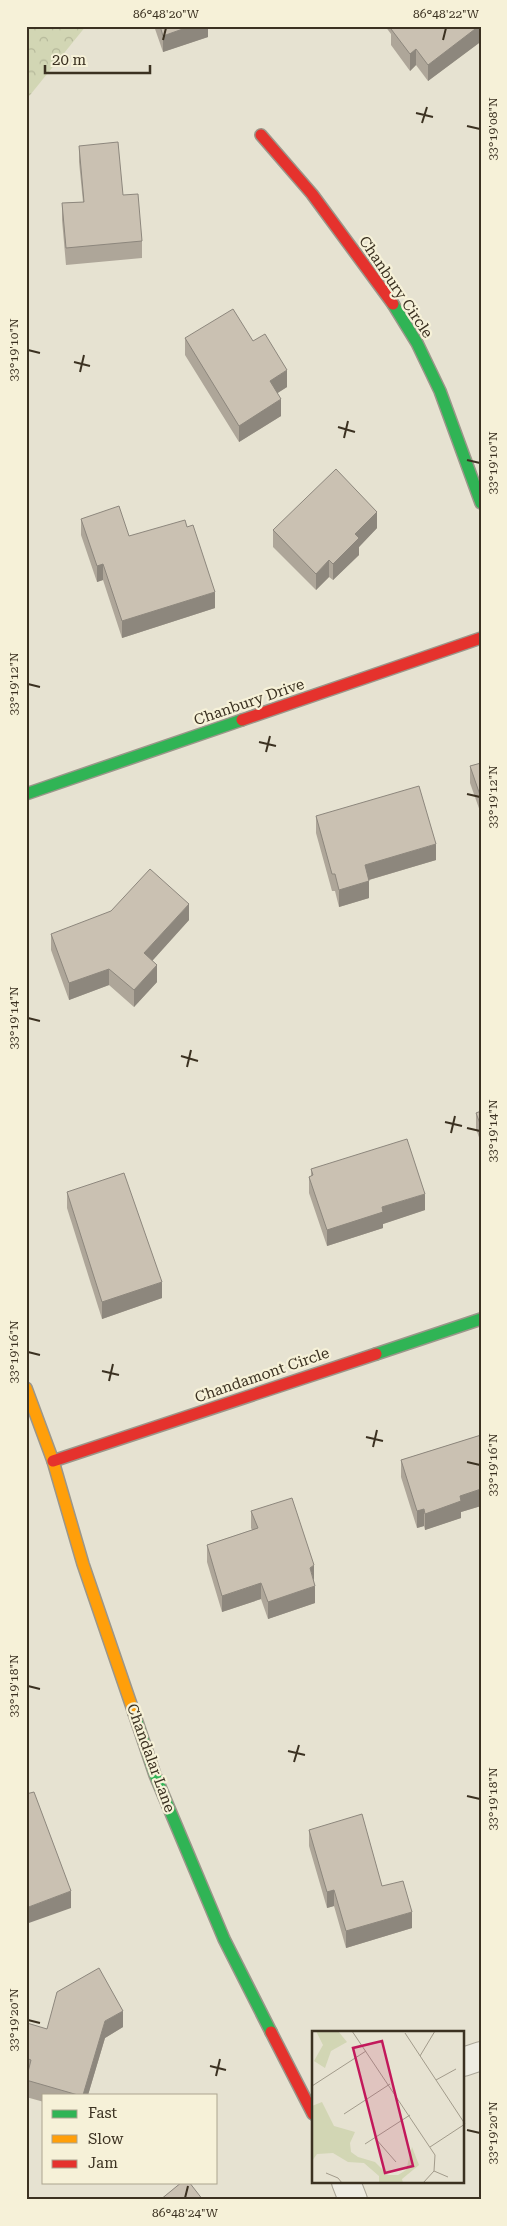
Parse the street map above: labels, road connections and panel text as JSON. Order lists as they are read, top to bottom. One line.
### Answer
{"streets":{"street":["Chanbury Circle","Chanbury Drive","Chandamont Circle","Chandalar Lane"]},"crossings":[["Chandamont Circle","Chandalar Lane"]],"legend":["Fast","Slow","Jam"],"scale_bar":"20 m","coordinates":["86°48'20\"W","86°48'22\"W","33°19'08\"N","33°19'10\"N","33°19'12\"N","33°19'14\"N","33°19'16\"N","33°19'18\"N","33°19'20\"N","86°48'24\"W"]}
